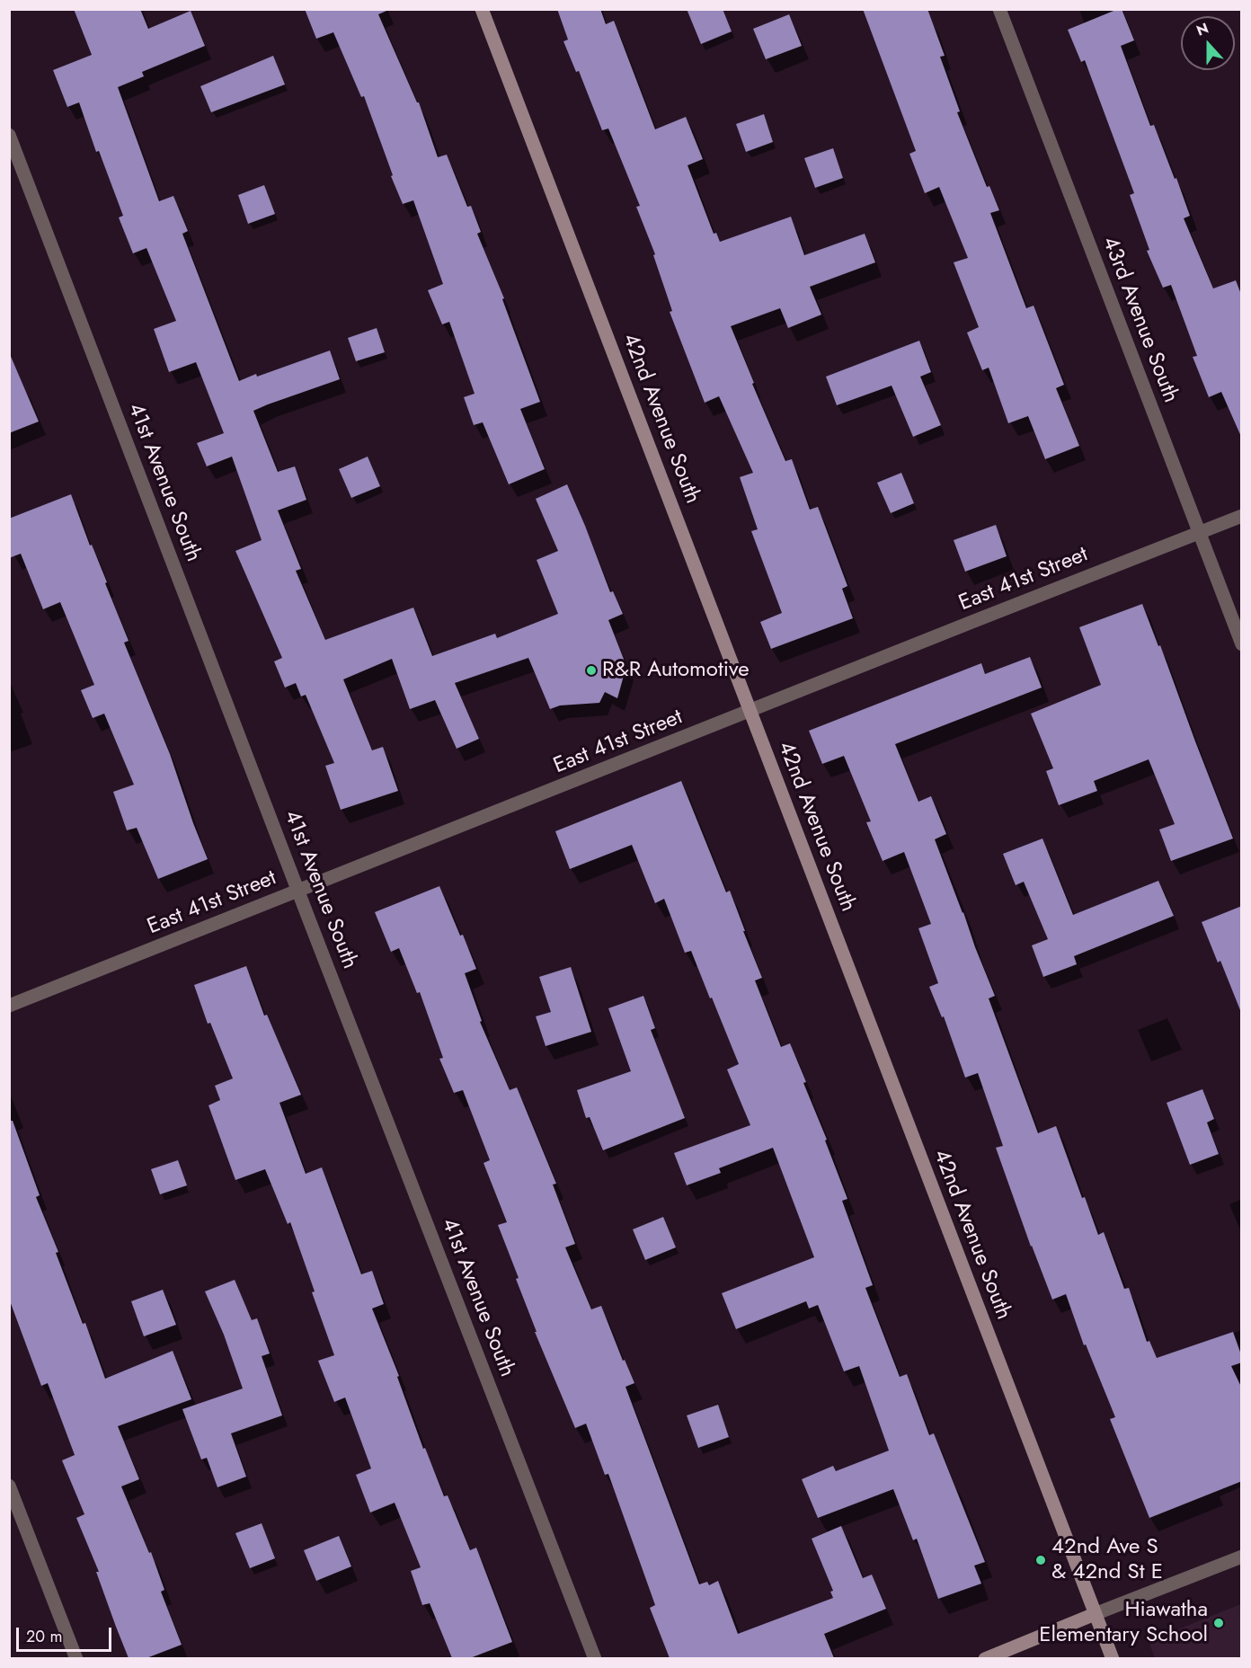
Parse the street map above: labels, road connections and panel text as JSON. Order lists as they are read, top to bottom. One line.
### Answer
{"streets":{"street":["43rd Avenue South","42nd Avenue South","41st Avenue South","East 41st Street"]},"crossings":[["43rd Avenue South","East 41st Street"],["42nd Avenue South","East 41st Street"],["41st Avenue South","East 41st Street"]],"places":["R&R Automotive","42nd Ave S & 42nd St E","Hiawatha Elementary School"],"scale_bar":"20 m","north":"top"}
